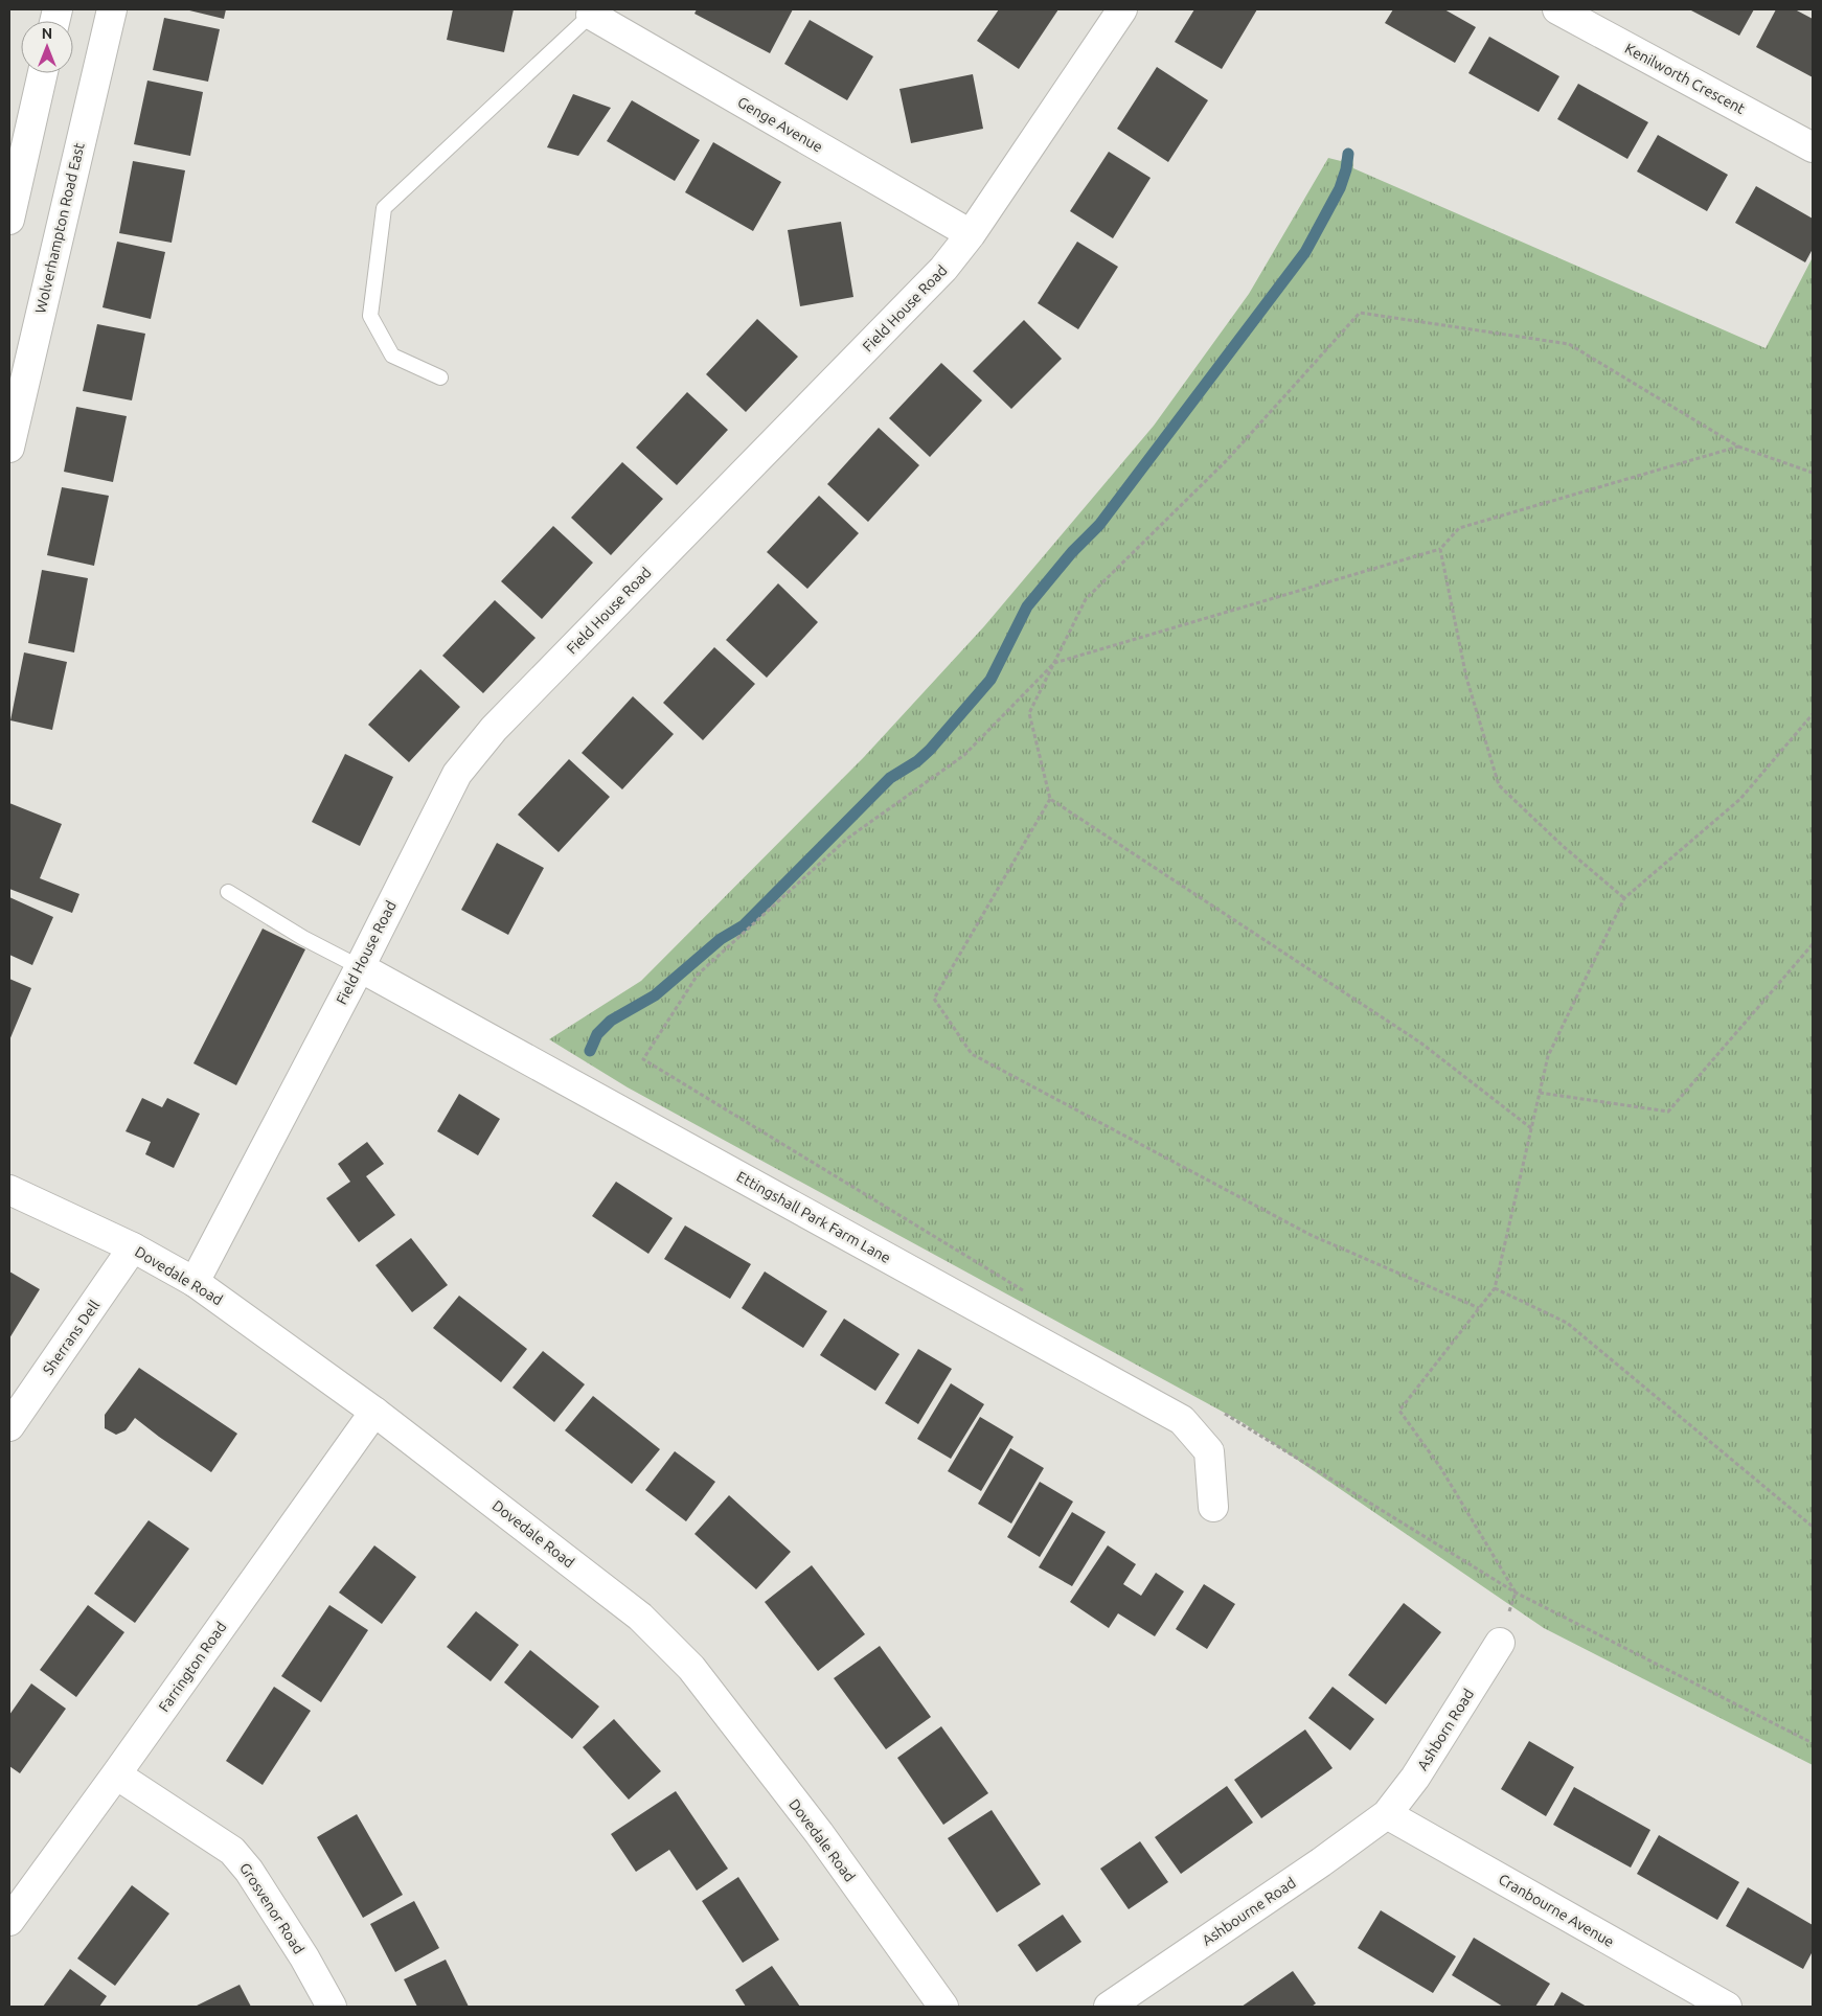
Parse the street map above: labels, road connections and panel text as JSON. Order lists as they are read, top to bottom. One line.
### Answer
{"streets":{"street":["Kenilworth Crescent","Genge Avenue","Wolverhampton Road East","Field House Road","Ettingshall Park Farm Lane","Dovedale Road","Sherrans Dell","Farrington Road","Ashborn Road","Grosvenor Road","Cranbourne Avenue","Ashbourne Road"]},"crossings":[["Genge Avenue","Field House Road"],["Field House Road","Ettingshall Park Farm Lane"],["Field House Road","Dovedale Road"],["Dovedale Road","Sherrans Dell"],["Dovedale Road","Farrington Road"],["Farrington Road","Grosvenor Road"],["Ashborn Road","Cranbourne Avenue"],["Ashborn Road","Ashbourne Road"],["Cranbourne Avenue","Ashbourne Road"]],"north":"top"}
